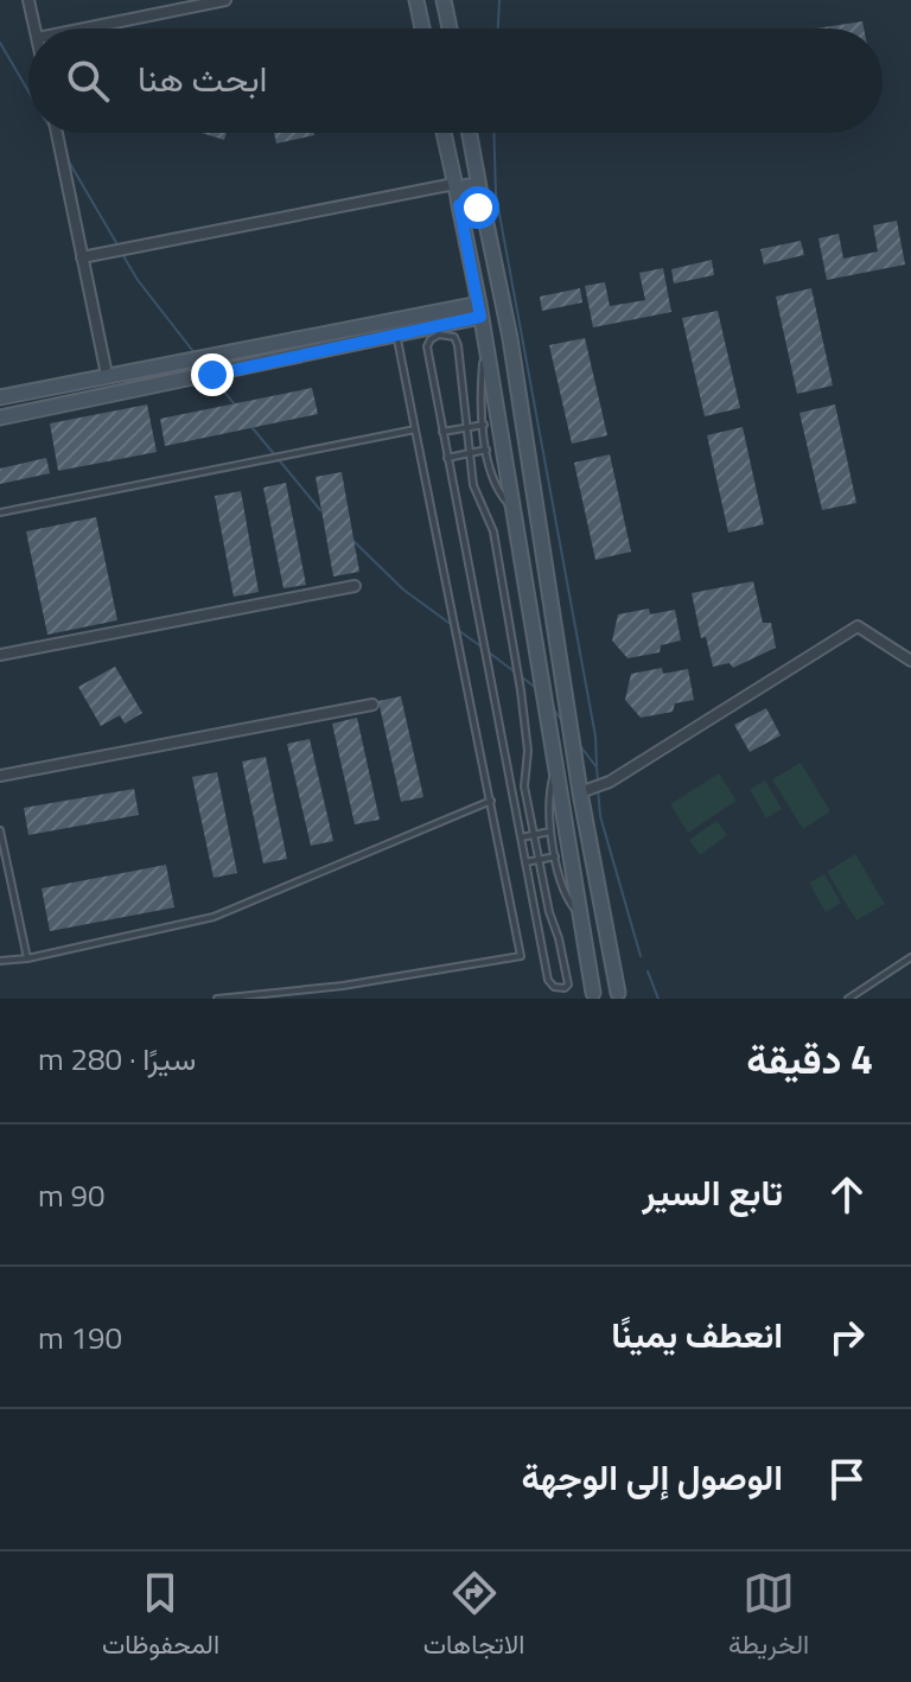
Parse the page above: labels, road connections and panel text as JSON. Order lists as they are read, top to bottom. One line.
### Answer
{"page":{"search":"ابحث هنا","heading":["4 دقيقة","سيرًا · 280 m"],"list":[["تابع السير","90 m"],["انعطف يمينًا","190 m"],"الوصول إلى الوجهة"],"nav":["الخريطة","الاتجاهات","المحفوظات"]}}
